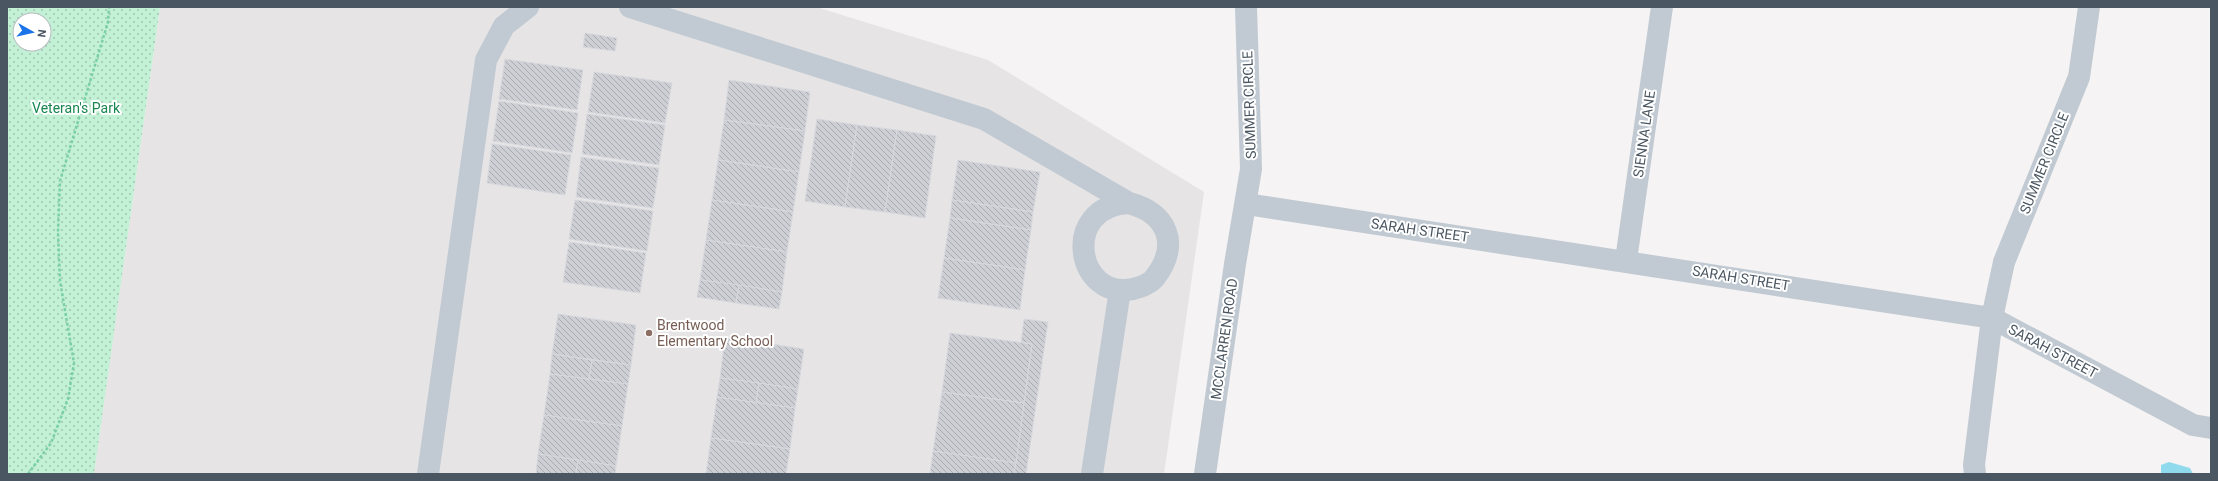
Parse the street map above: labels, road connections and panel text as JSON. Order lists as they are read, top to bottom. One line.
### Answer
{"streets":{"street":["SUMMER CIRCLE","SIENNA LANE","SARAH STREET","MCCLARREN ROAD"]},"crossings":[["SUMMER CIRCLE","SARAH STREET"],["SUMMER CIRCLE","MCCLARREN ROAD"],["SIENNA LANE","SARAH STREET"],["SARAH STREET","MCCLARREN ROAD"]],"parks":["Veteran's Park"],"places":["Brentwood Elementary School"],"north":"right"}
